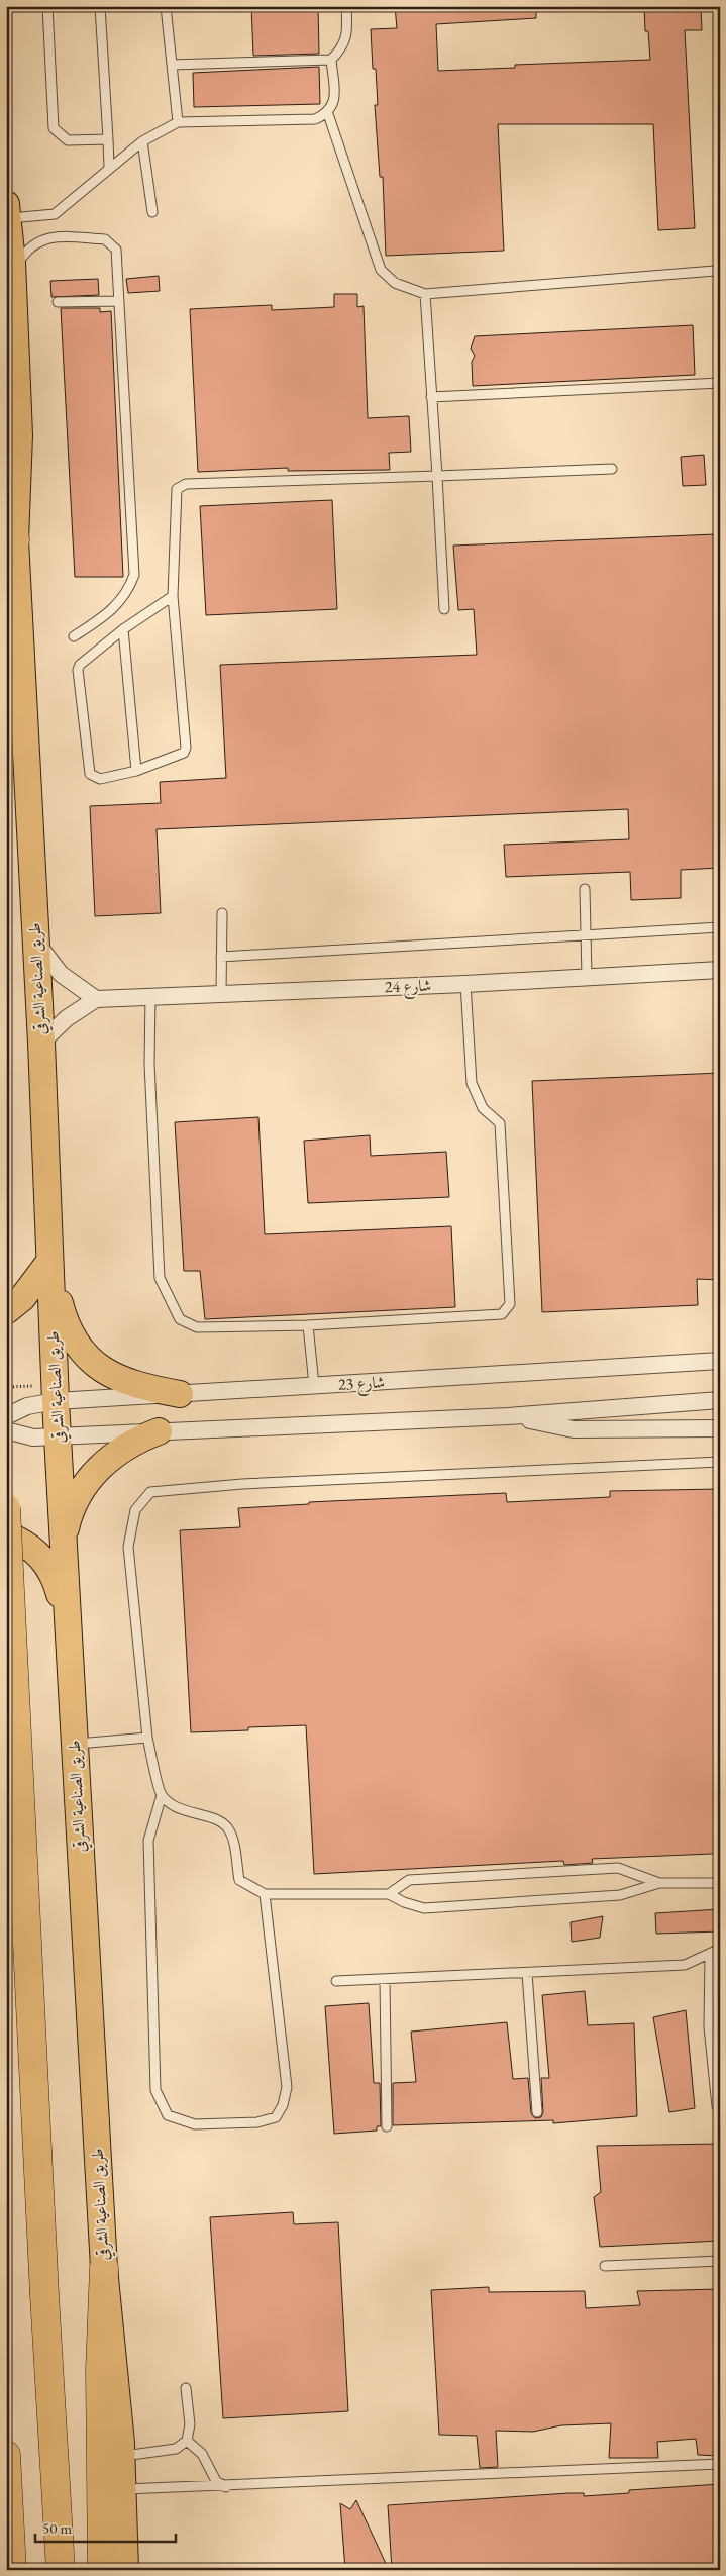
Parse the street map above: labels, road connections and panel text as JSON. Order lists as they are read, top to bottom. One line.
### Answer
{"streets":{"main road":["طريق الصناعية الشرقي"],"street":["شارع 24","شارع 23"]},"crossings":[["طريق الصناعية الشرقي","شارع 24"],["طريق الصناعية الشرقي","شارع 23"]],"scale_bar":"50 m"}
